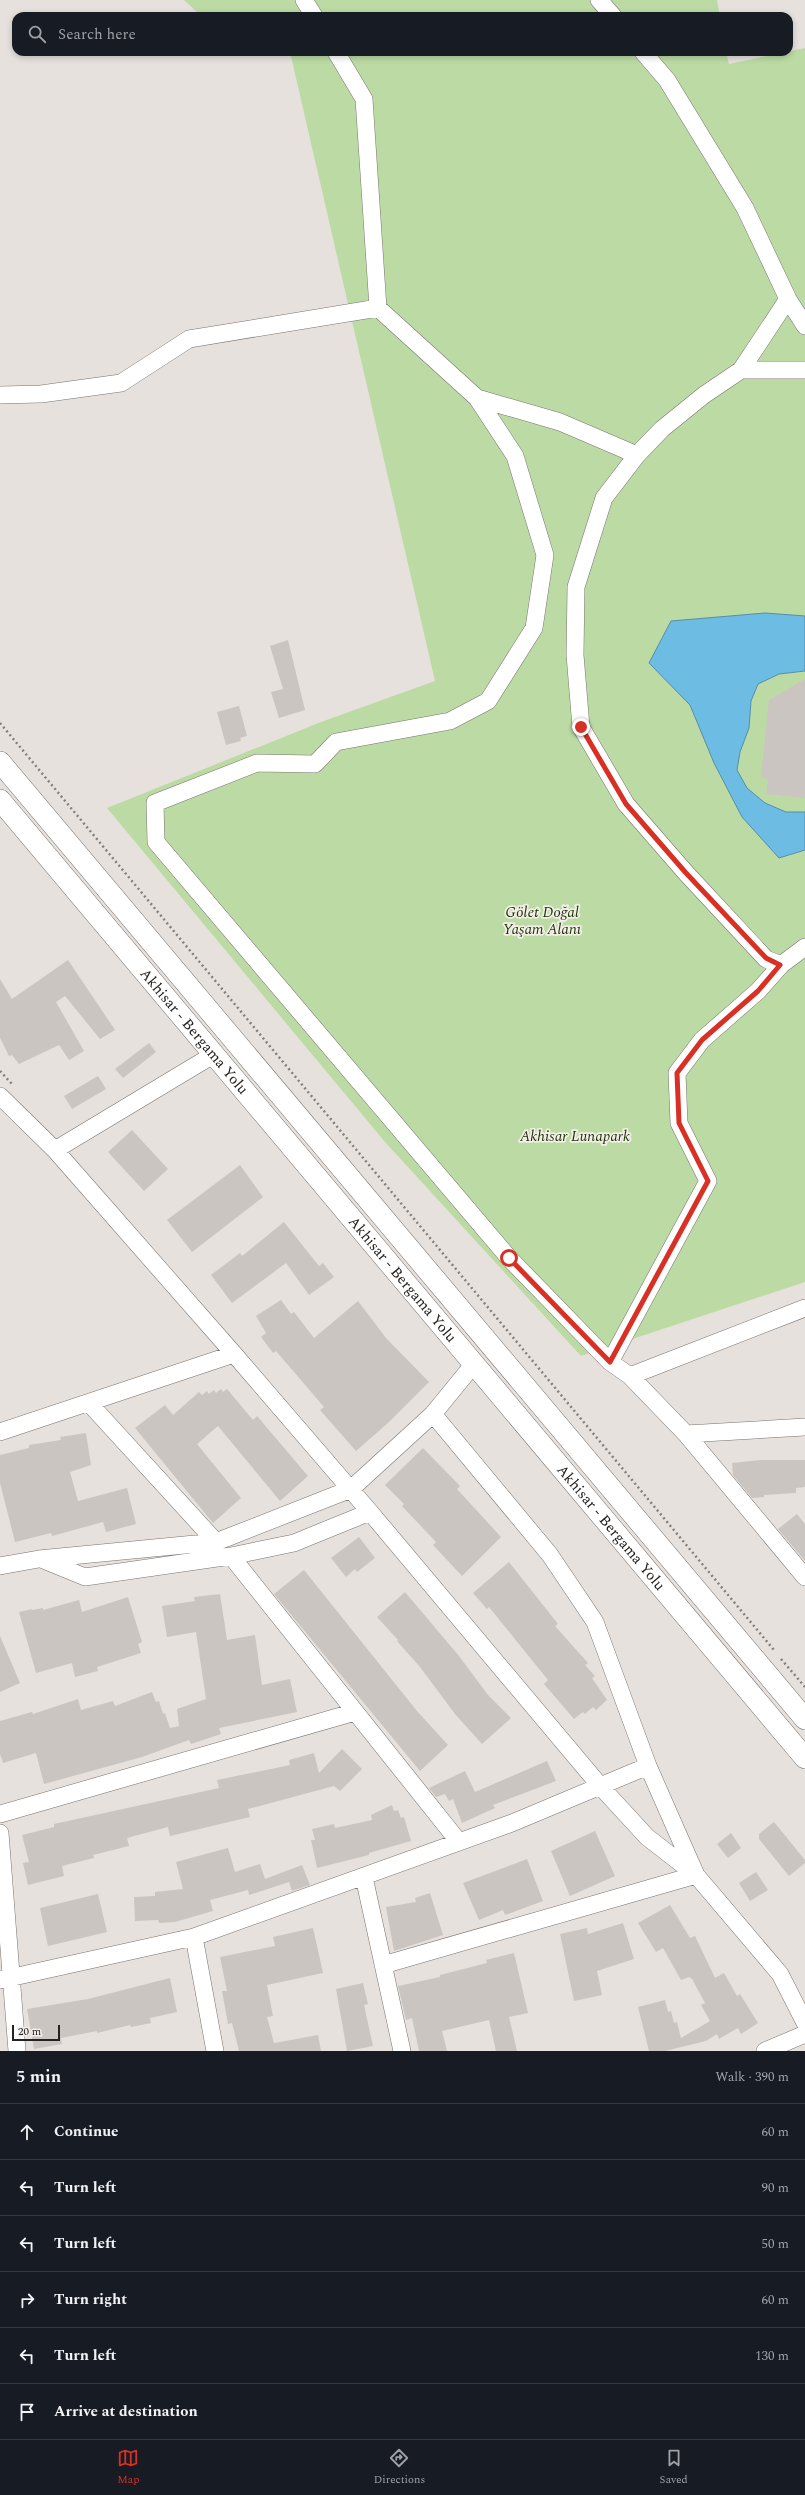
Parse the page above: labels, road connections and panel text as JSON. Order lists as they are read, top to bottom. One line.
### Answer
{"streets":{"main road":["Akhisar - Bergama Yolu"]},"parks":["Gölet Doğal Yaşam Alanı","Akhisar Lunapark"],"scale_bar":"20 m","page":{"search":"Search here","scale":"20 m","heading":["5 min","Walk · 390 m"],"list":[["Continue","60 m"],["Turn left","90 m"],["Turn left","50 m"],["Turn right","60 m"],["Turn left","130 m"],"Arrive at destination"],"nav":["Map","Directions","Saved"]}}
